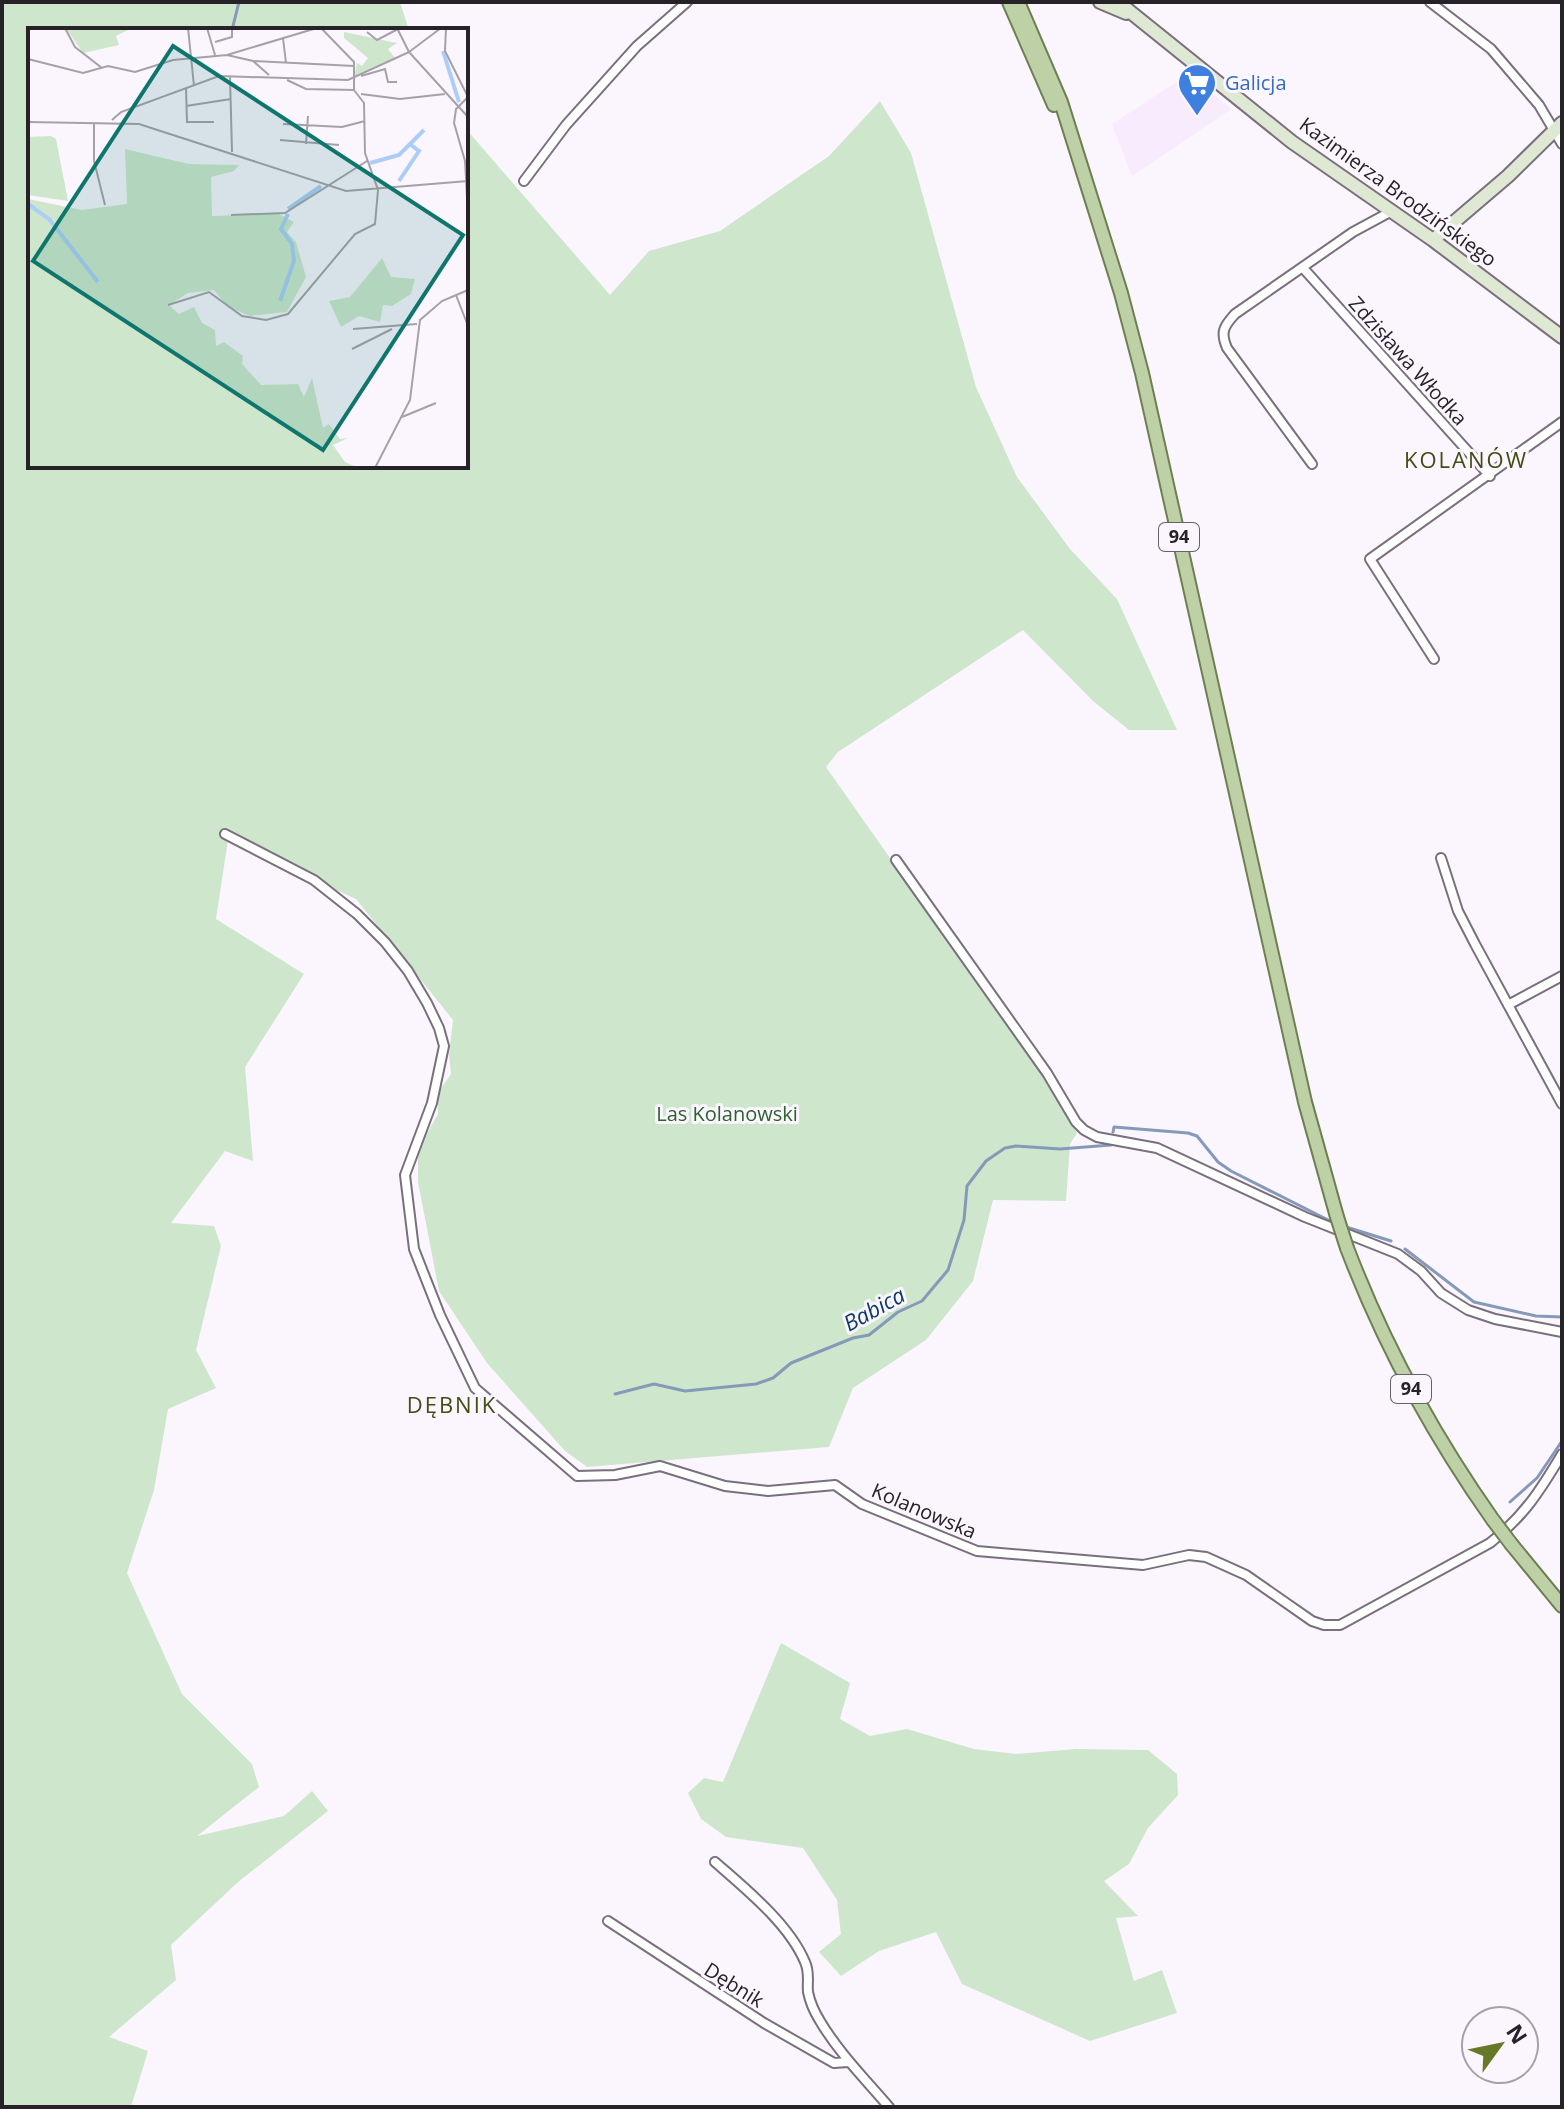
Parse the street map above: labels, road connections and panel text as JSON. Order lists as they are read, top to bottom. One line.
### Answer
{"streets":{"main road":["Kazimierza Brodzińskiego","94"],"street":["Zdzisława Włodka","Kolanowska","Dębnik"]},"districts":["KOLANÓW","DĘBNIK"],"water":["Babica"],"parks":["Las Kolanowski"],"places":{"supermarket":["Galicja"]},"north":"top right"}
